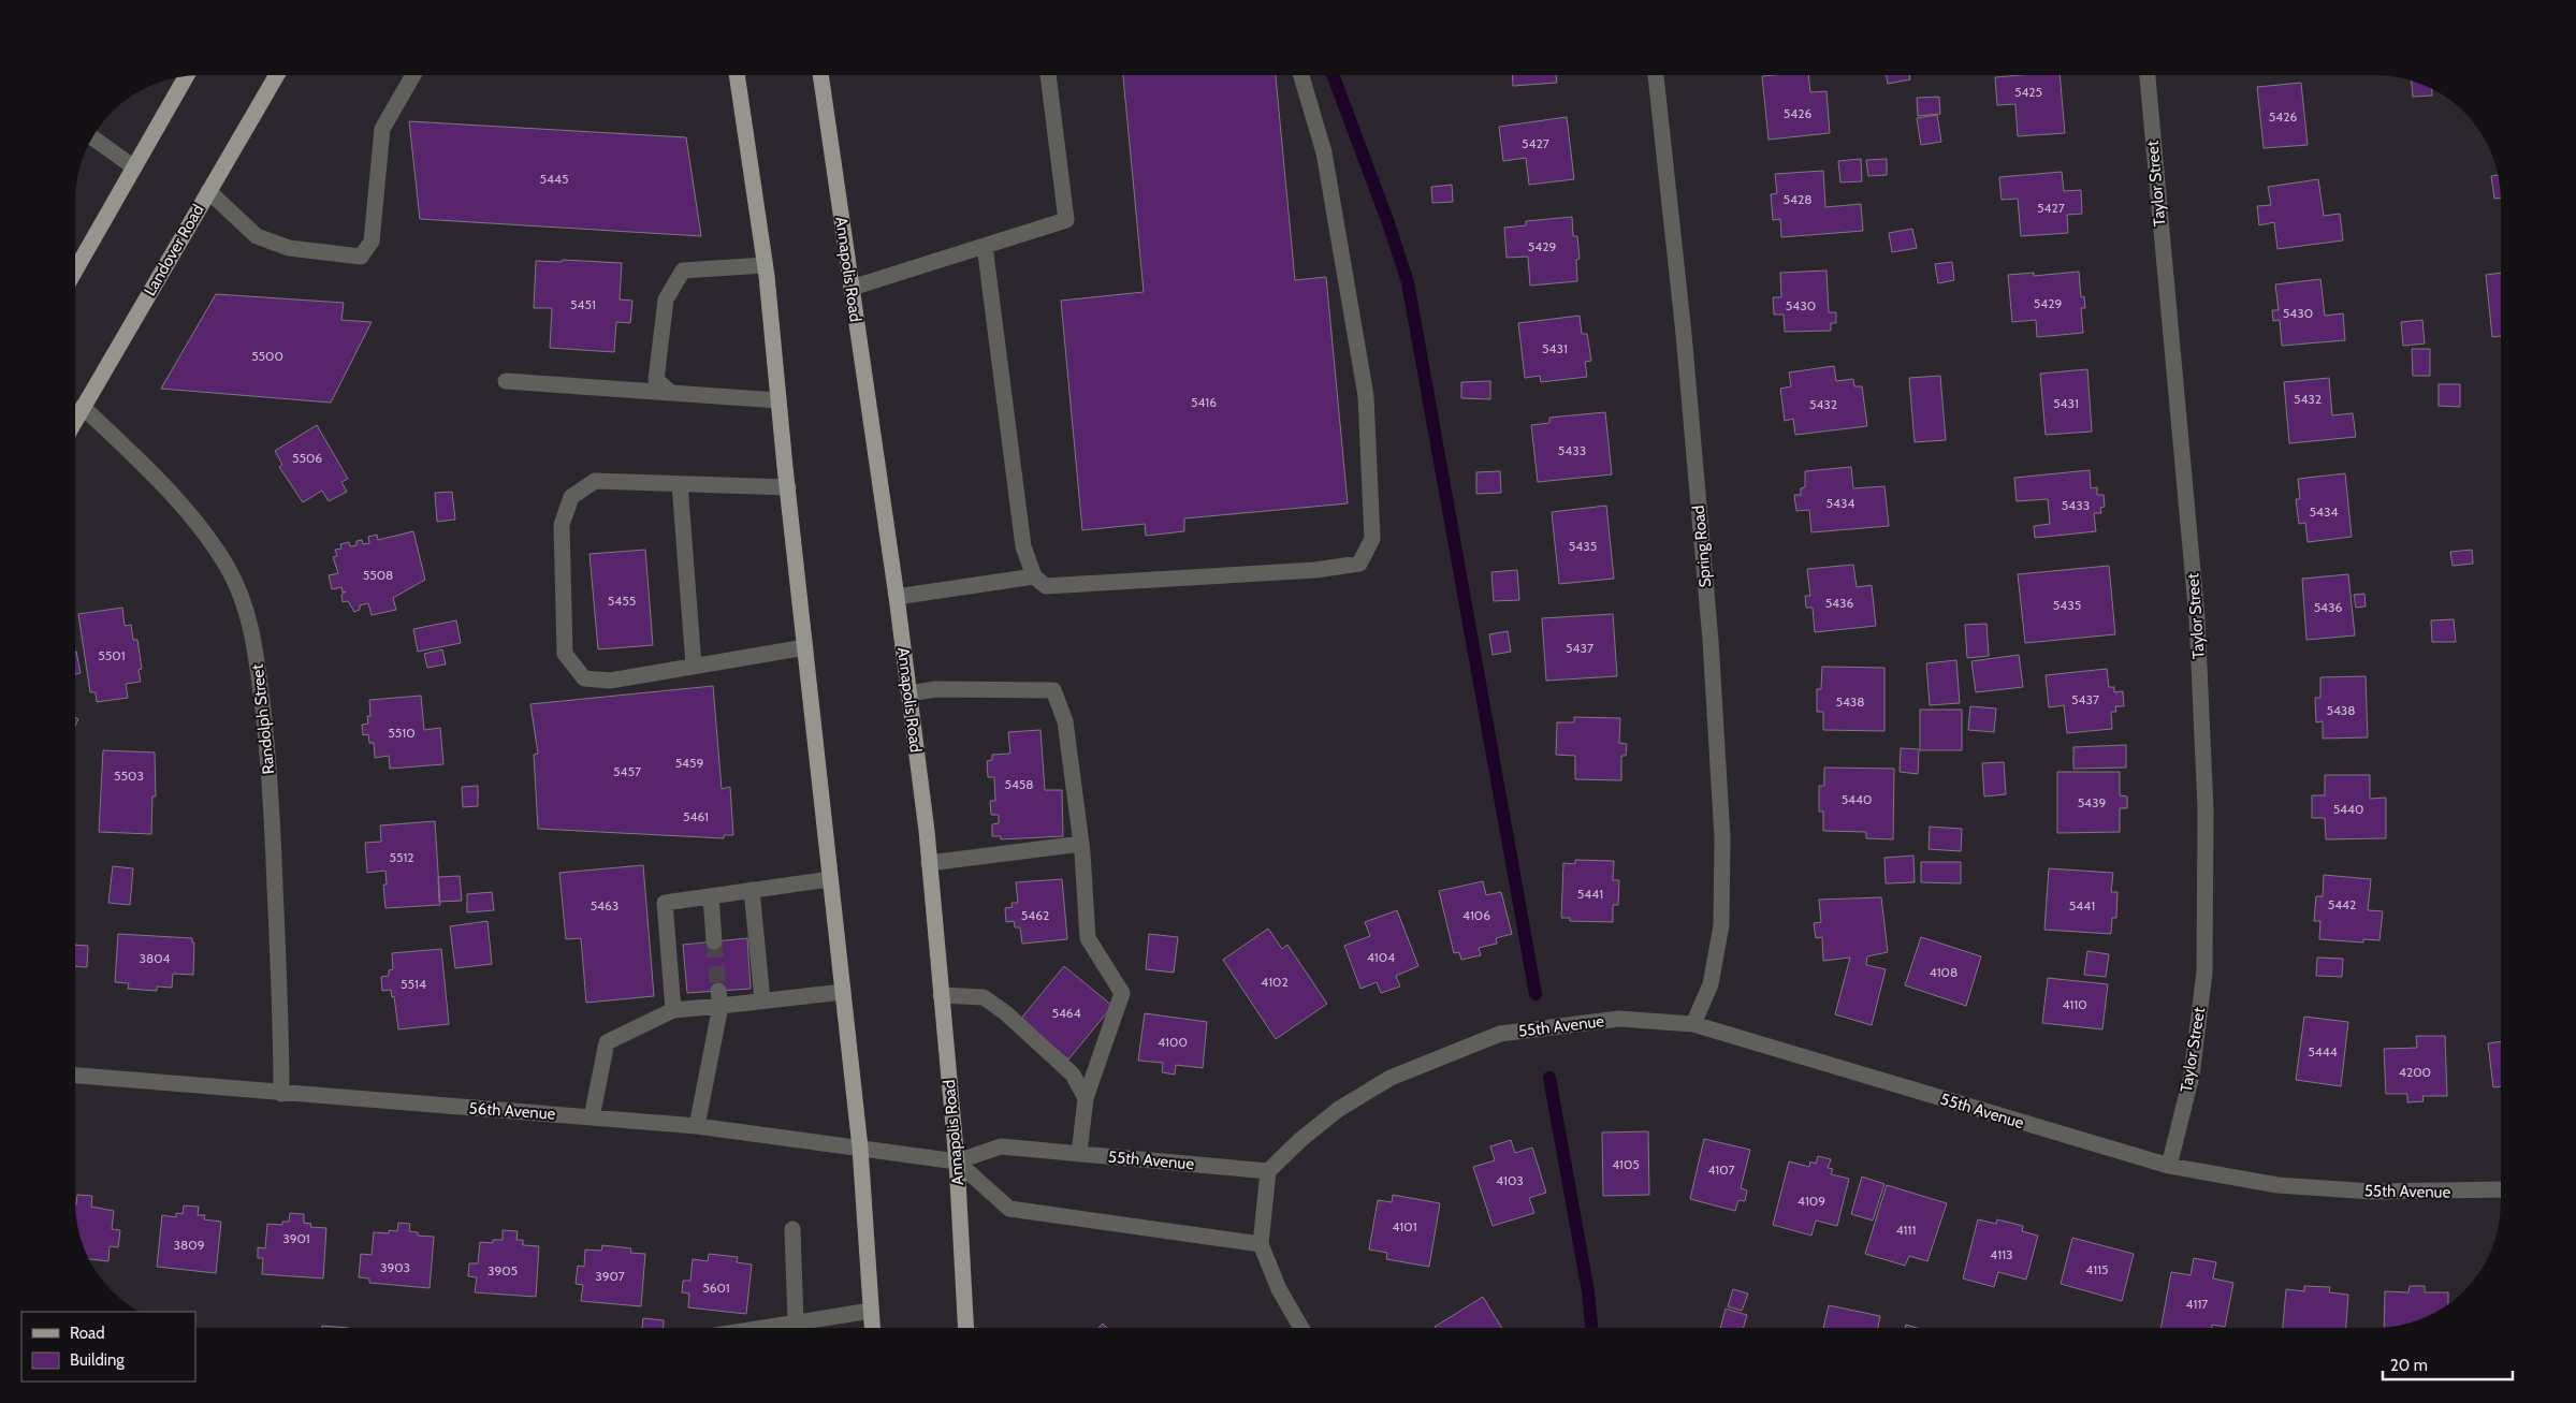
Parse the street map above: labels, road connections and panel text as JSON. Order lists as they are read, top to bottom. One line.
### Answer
{"streets":{"main road":["Landover Road","Annapolis Road"],"street":["Taylor Street","Spring Road","Randolph Street","55th Avenue","56th Avenue"]},"crossings":[["Taylor Street","55th Avenue"],["Landover Road","Randolph Street"],["Annapolis Road","55th Avenue"],["Annapolis Road","56th Avenue"],["Spring Road","55th Avenue"],["Randolph Street","56th Avenue"],["55th Avenue","56th Avenue"]],"house_numbers":["5425","5426","5426","5427","5445","5428","5427","5429","5429","5451","5430","5430","5431","5500","5432","5416","5431","5432","5433","5506","5434","5433","5434","5435","5508","5455","5436","5435","5436","5437","5501","5437","5438","5438","5510","5459","5457","5503","5458","5440","5439","5440","5461","5512","5441","5442","5463","5441","5462","4106","4104","3804","4108","4102","5514","4110","5464","4100","5444","4200","4105","4107","4103","4109","4101","4111","3901","3809","4113","3903","4115","3905","3907","5601","4117"],"legend":["Road","Building"],"scale_bar":"20 m"}
